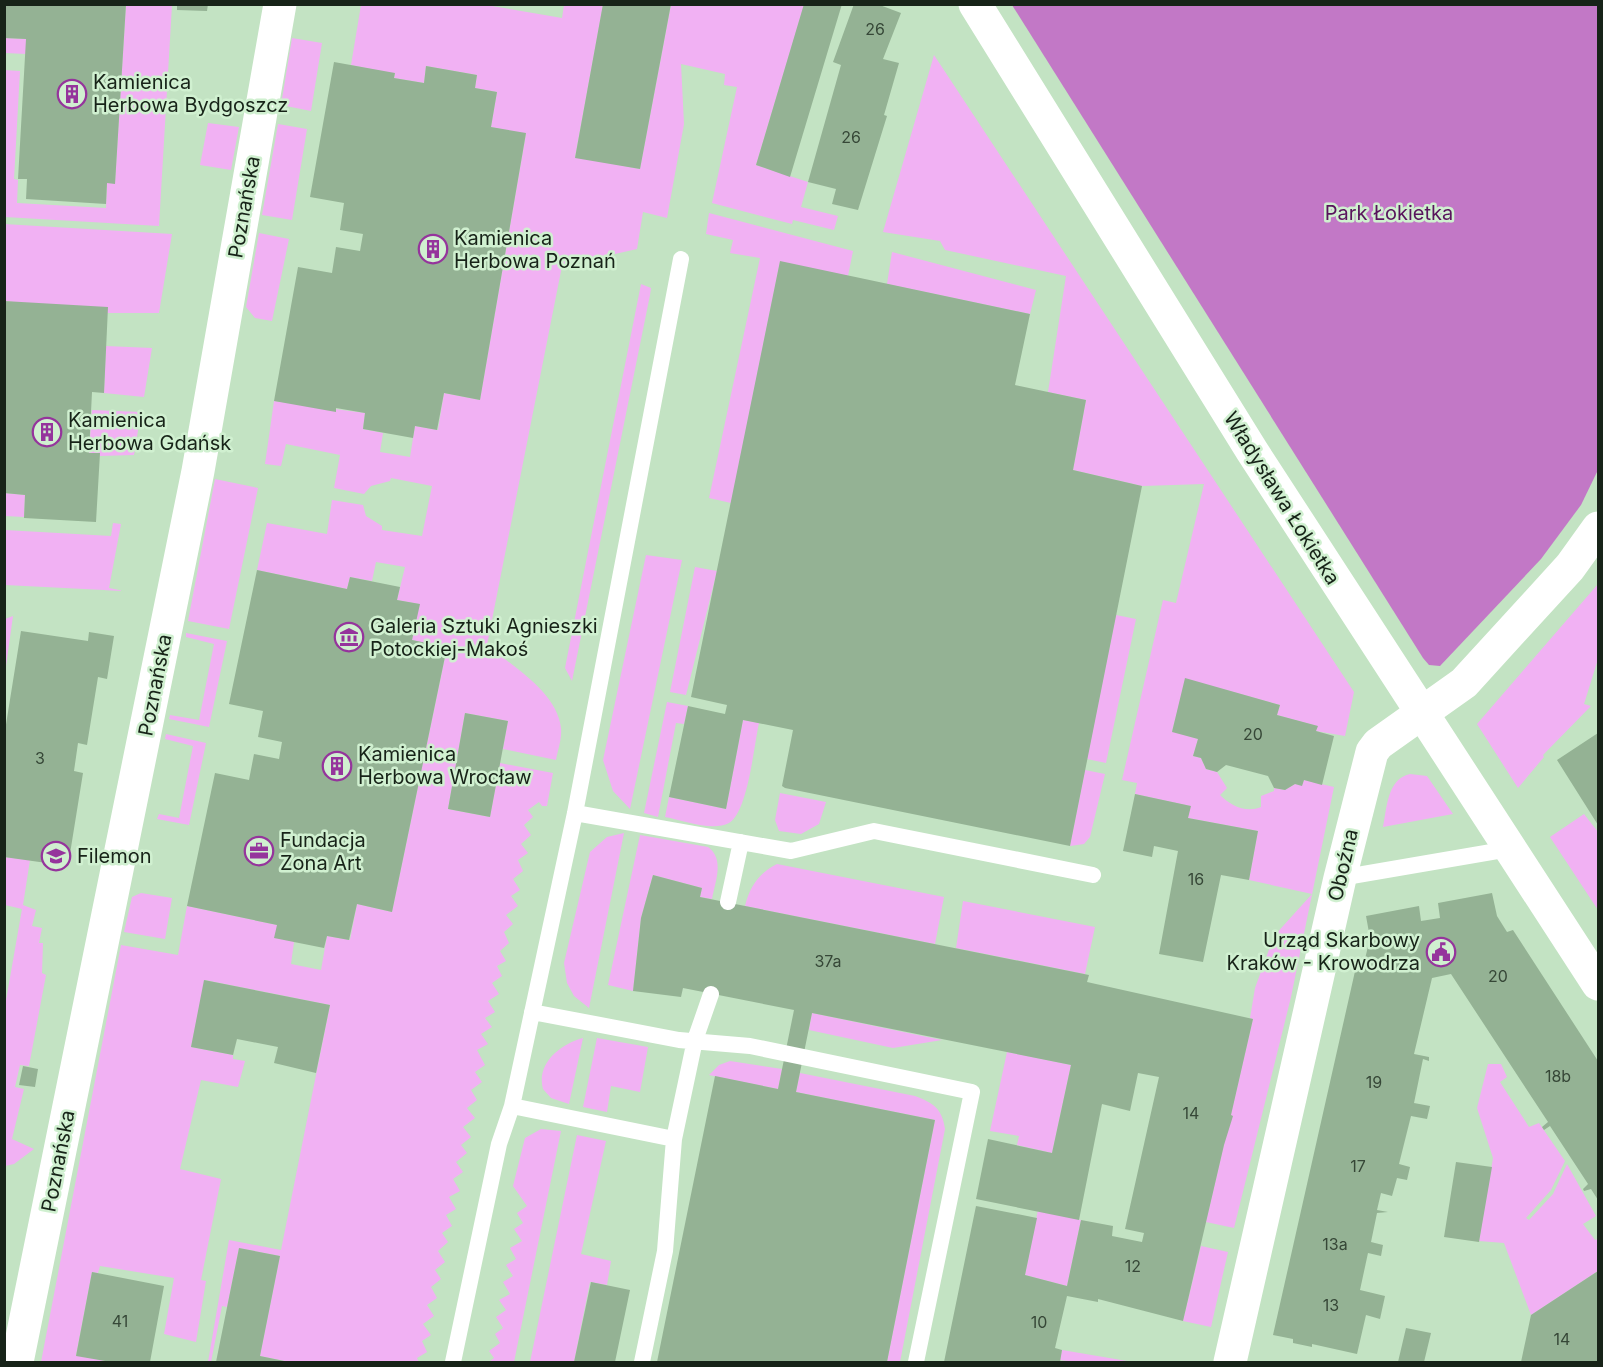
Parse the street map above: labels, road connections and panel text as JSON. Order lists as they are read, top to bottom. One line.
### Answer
{"streets":{"street":["Poznańska","Władysława Łokietka","Oboźna"]},"crossings":[["Władysława Łokietka","Oboźna"]],"parks":["Park Łokietka"],"places":{"building":["Kamienica Herbowa Bydgoszcz","Kamienica Herbowa Poznań","Kamienica Herbowa Gdańsk","Kamienica Herbowa Wrocław"],"museum":["Galeria Sztuki Agnieszki Potockiej-Makoś"],"office":["Fundacja Zona Art"],"school or university":["Filemon"],"public building":["Urząd Skarbowy Kraków - Krowodrza"]},"house_numbers":["26","26","20","3","16","37a","20","18b","19","14","17","13a","12","13","41","10","14"]}
